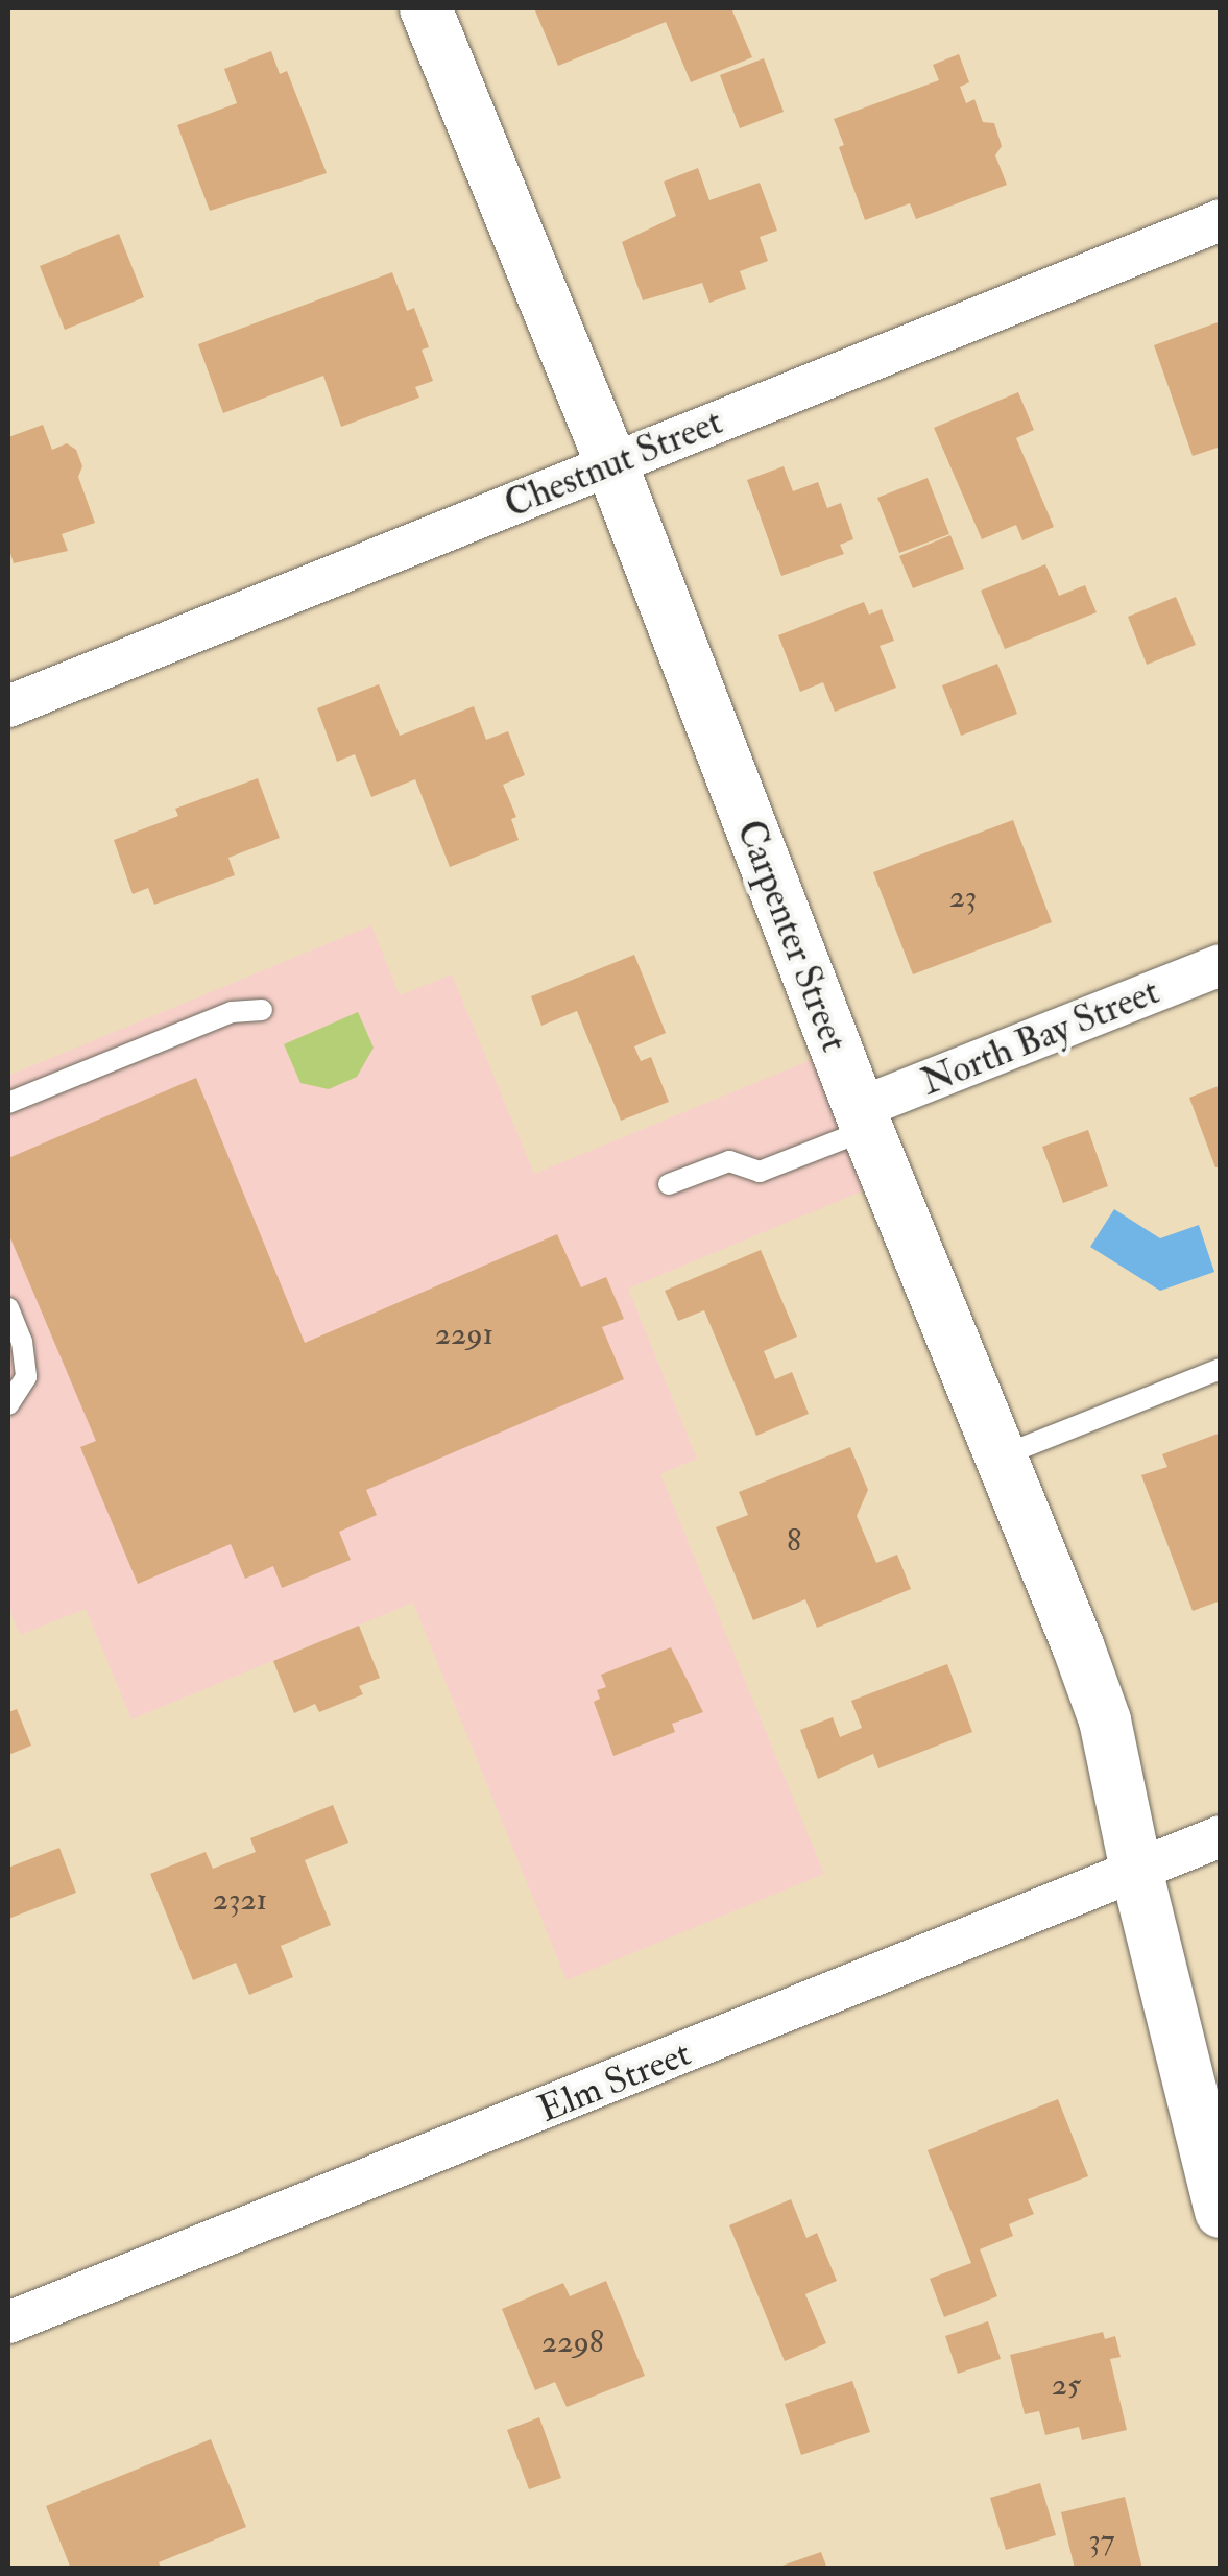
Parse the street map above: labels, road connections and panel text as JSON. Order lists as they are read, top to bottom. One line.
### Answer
{"streets":{"street":["Chestnut Street","Carpenter Street","North Bay Street","Elm Street"]},"crossings":[["Chestnut Street","Carpenter Street"],["Carpenter Street","North Bay Street"],["Carpenter Street","Elm Street"]],"house_numbers":["23","2291","8","2321","2298","25","37"]}
